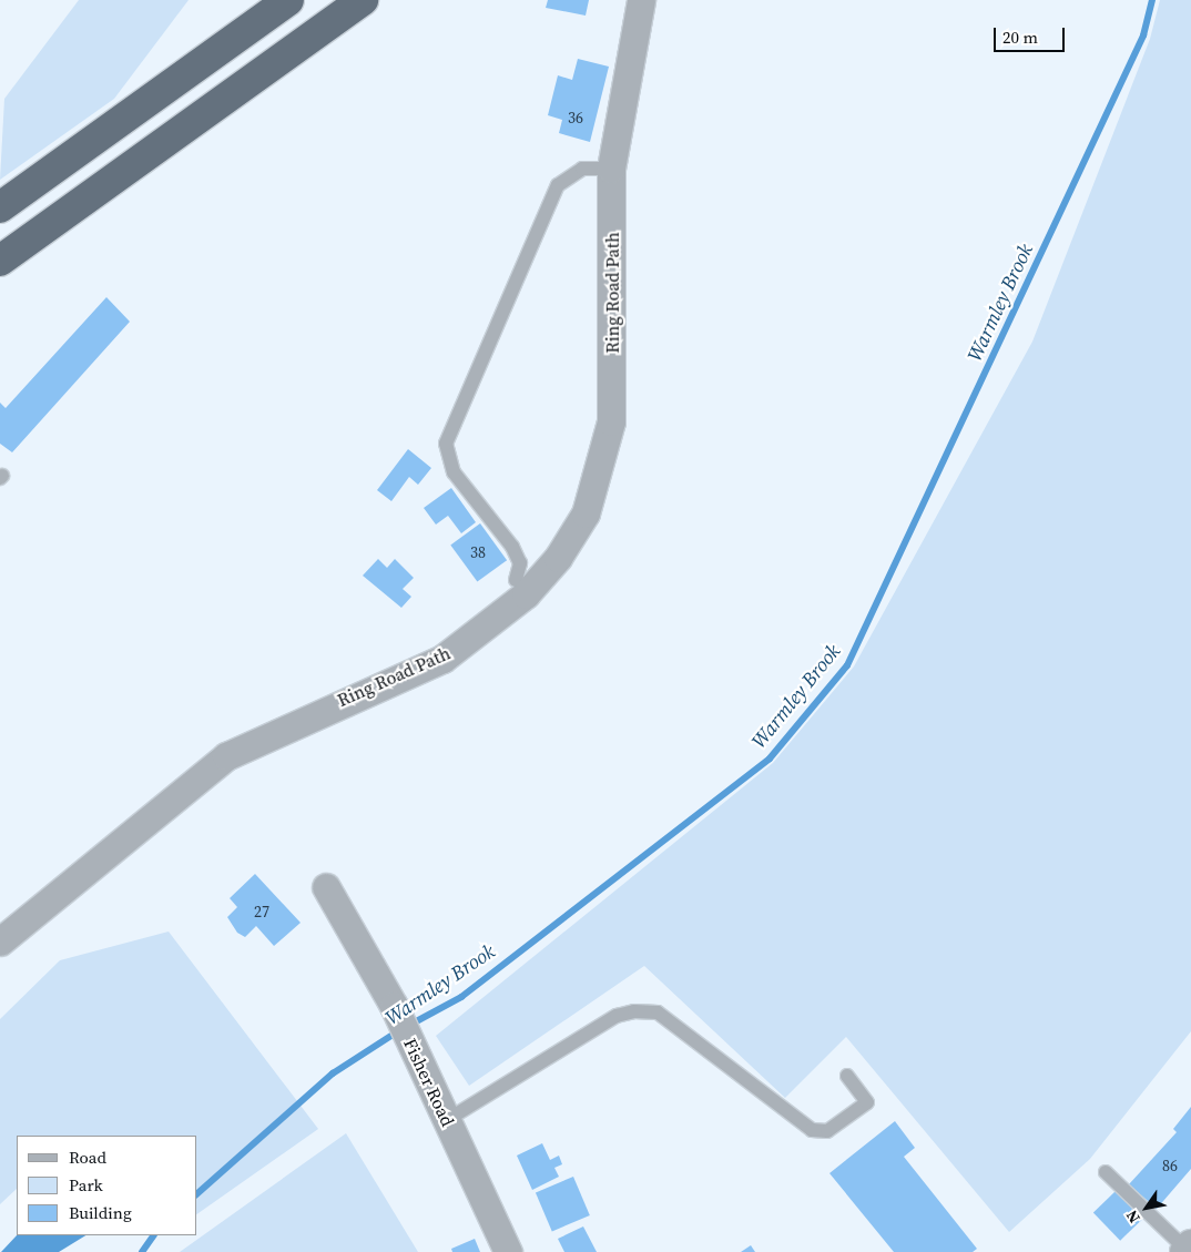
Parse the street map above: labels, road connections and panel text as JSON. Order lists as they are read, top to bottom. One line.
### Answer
{"streets":{"street":["Ring Road Path","Fisher Road"]},"water":["Warmley Brook"],"house_numbers":["36","38","27","86"],"legend":["Road","Park","Building"],"scale_bar":"20 m","north":"bottom left"}
